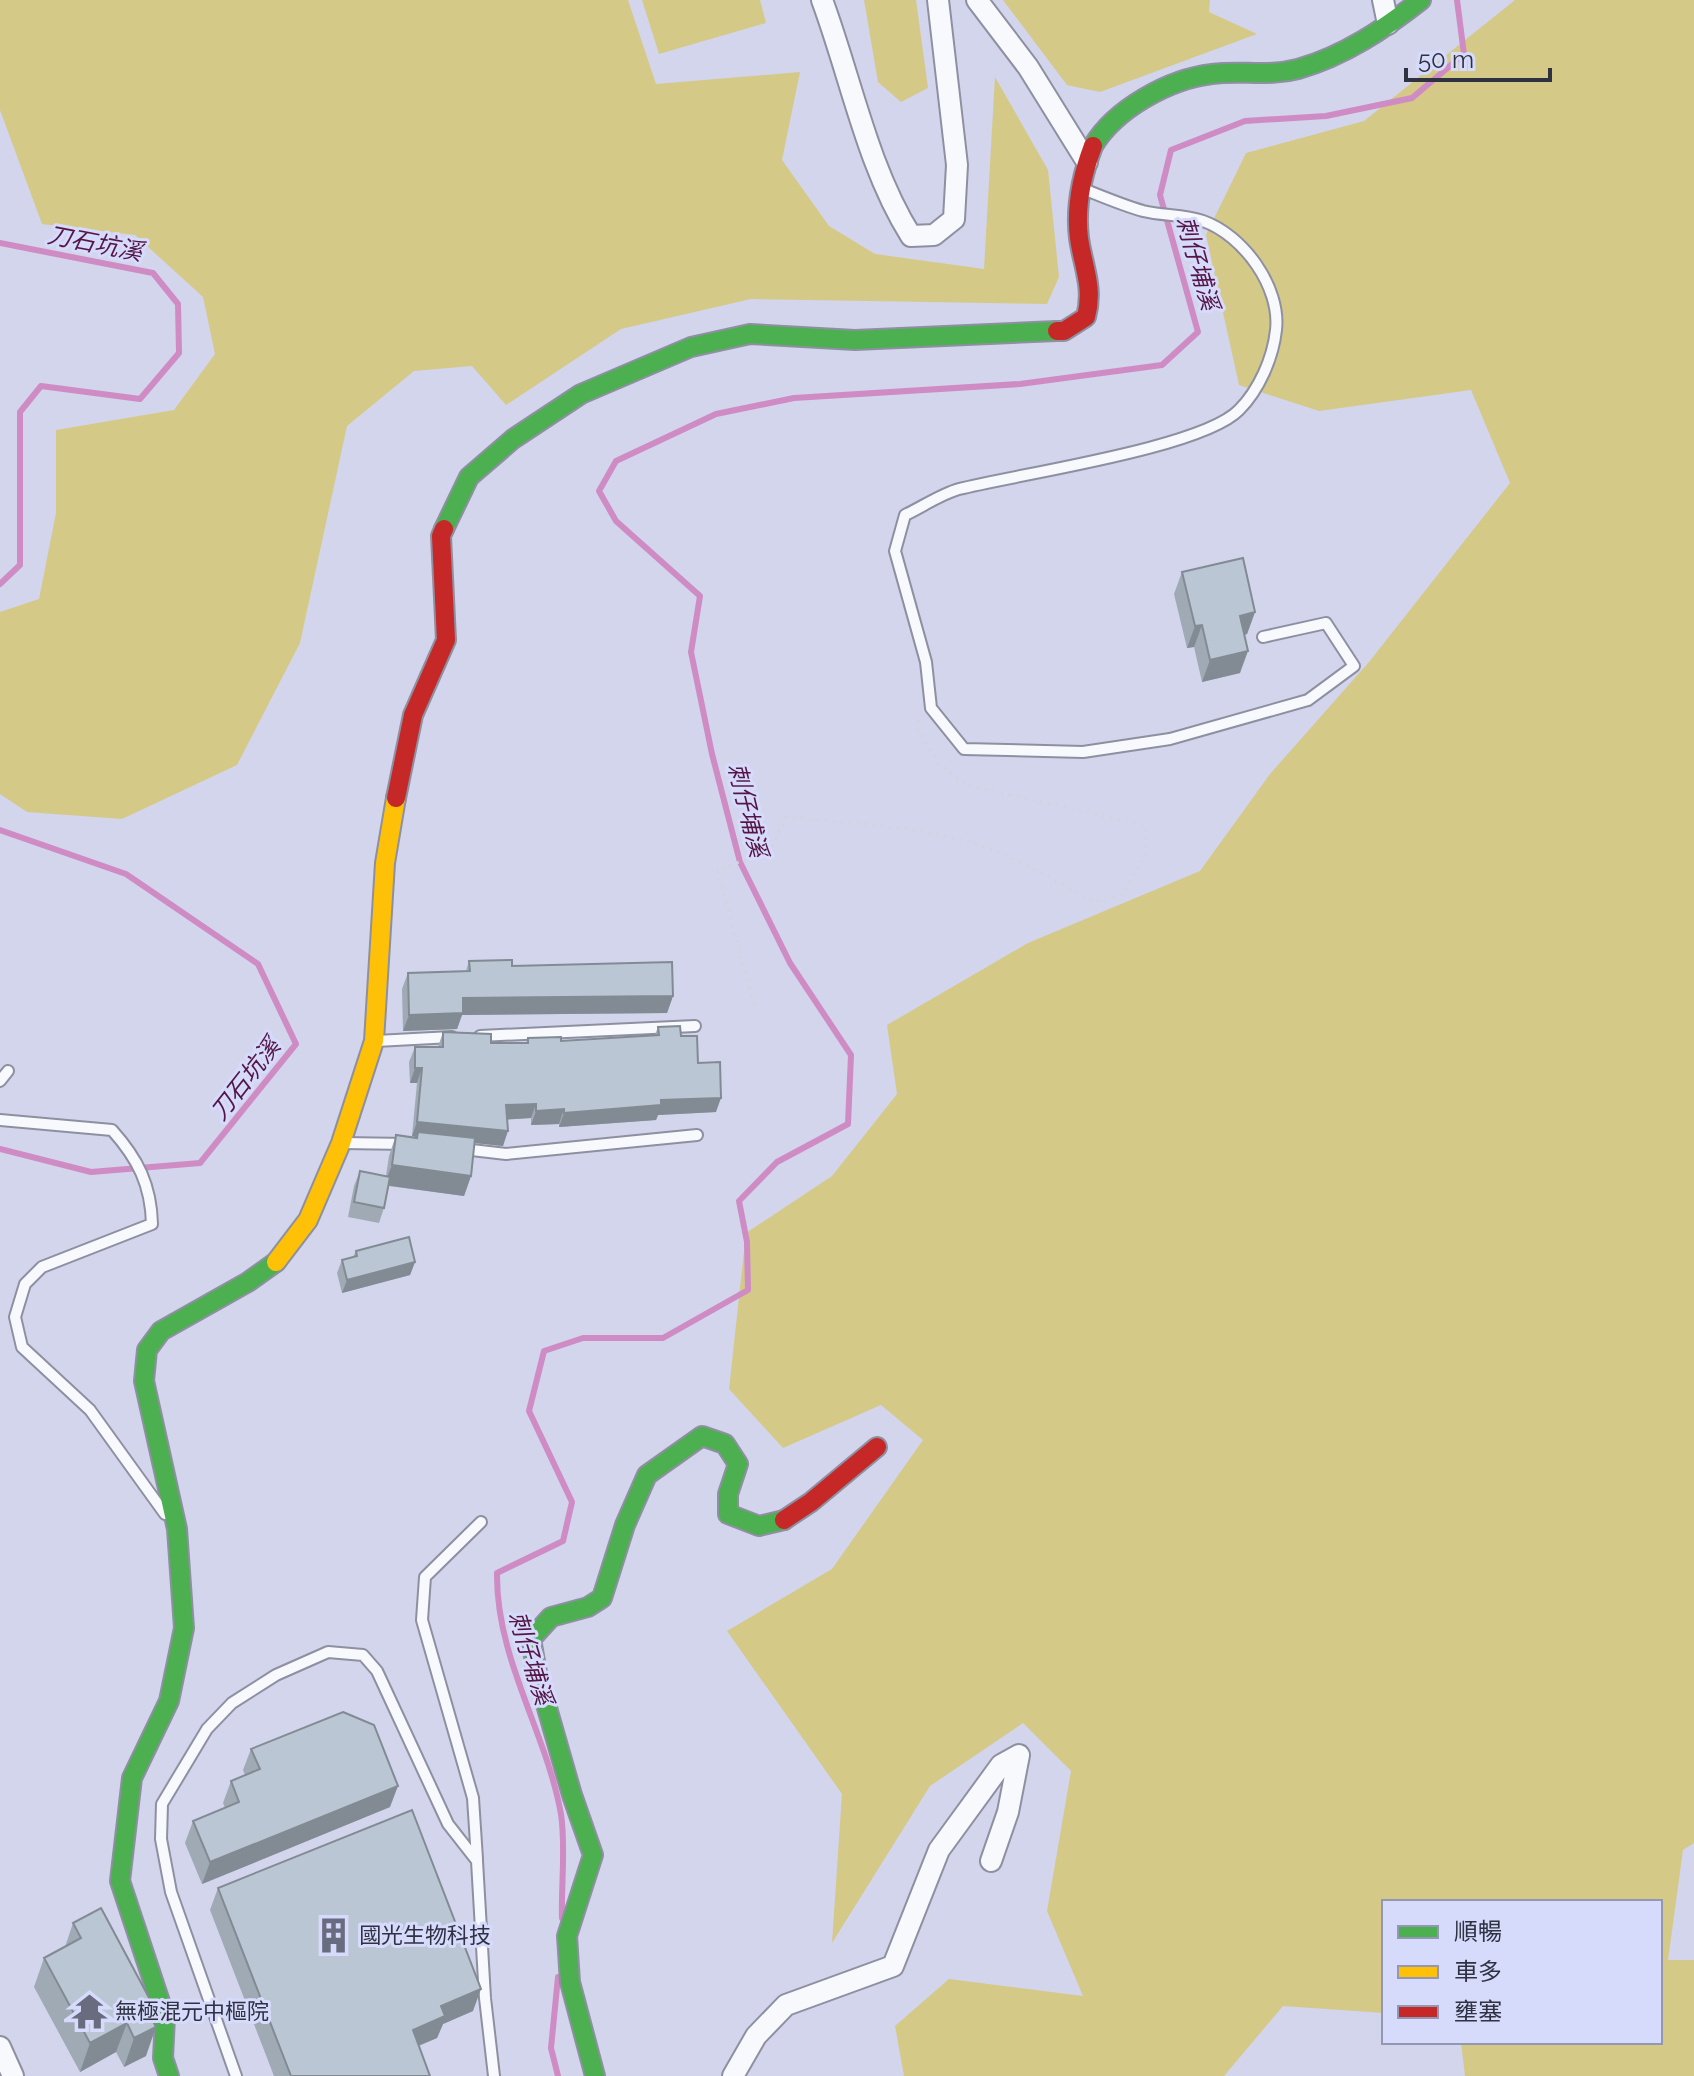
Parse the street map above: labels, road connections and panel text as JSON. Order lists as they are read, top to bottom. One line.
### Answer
{"water":["刀石坑溪","刺仔埔溪"],"places":{"building":["國光生物科技"],"temple":["無極混元中樞院"]},"legend":["順暢","車多","壅塞"],"scale_bar":"50 m"}
